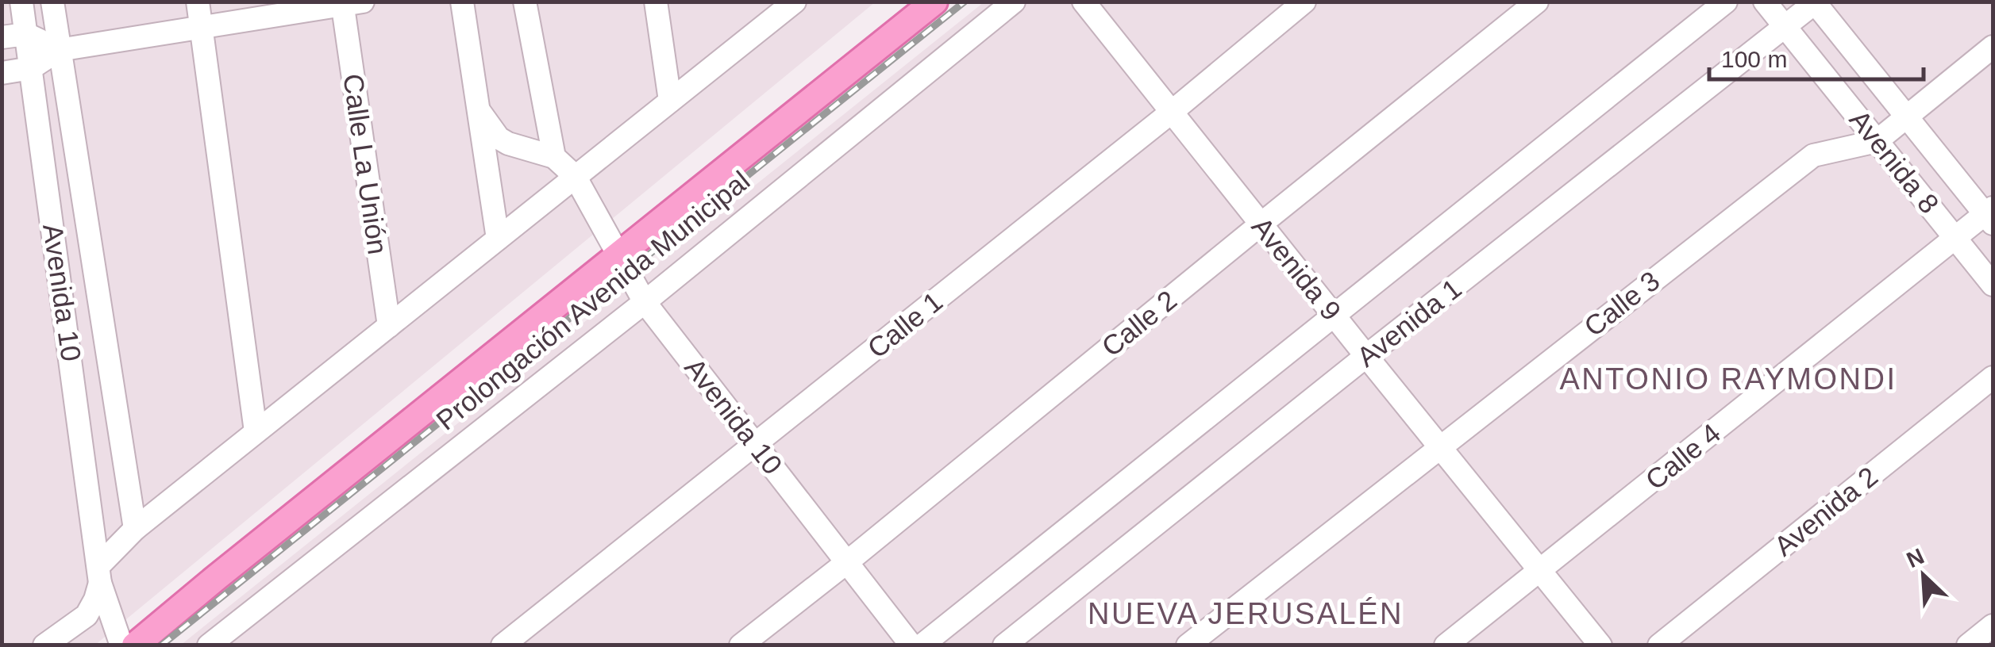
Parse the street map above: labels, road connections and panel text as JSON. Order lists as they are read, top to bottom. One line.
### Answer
{"streets":{"main road":["Prolongación Avenida Municipal"],"street":["Avenida 8","Calle La Unión","Avenida 9","Avenida 10","Calle 3","Avenida 1","Calle 2","Calle 1","Calle 4","Avenida 2"]},"crossings":[["Avenida 8","Calle 3"],["Avenida 8","Avenida 1"],["Avenida 8","Calle 4"],["Avenida 9","Calle 3"],["Avenida 9","Avenida 1"],["Avenida 9","Calle 2"],["Avenida 9","Calle 1"],["Avenida 9","Calle 4"],["Avenida 10","Prolongación Avenida Municipal"],["Avenida 10","Calle 2"],["Avenida 10","Calle 1"]],"districts":["ANTONIO RAYMONDI","NUEVA JERUSALÉN"],"scale_bar":"100 m","north":"top left"}
